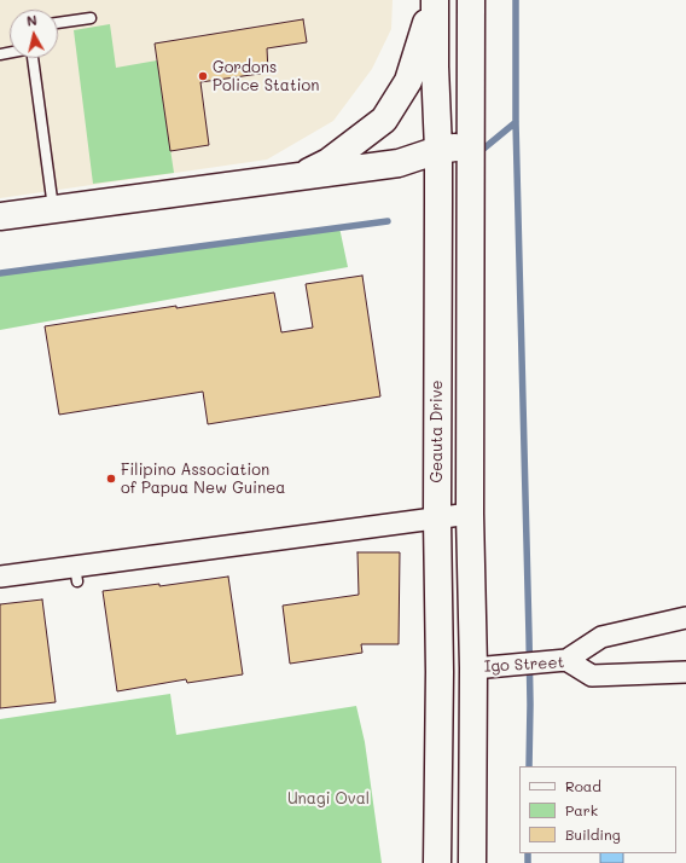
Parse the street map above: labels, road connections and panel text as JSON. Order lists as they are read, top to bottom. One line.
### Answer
{"streets":{"main road":["Geauta Drive"],"street":["Igo Street"]},"crossings":[["Geauta Drive","Igo Street"]],"parks":["Unagi Oval"],"places":["Gordons Police Station","Filipino Association of Papua New Guinea"],"legend":["Road","Park","Building"],"north":"top"}
